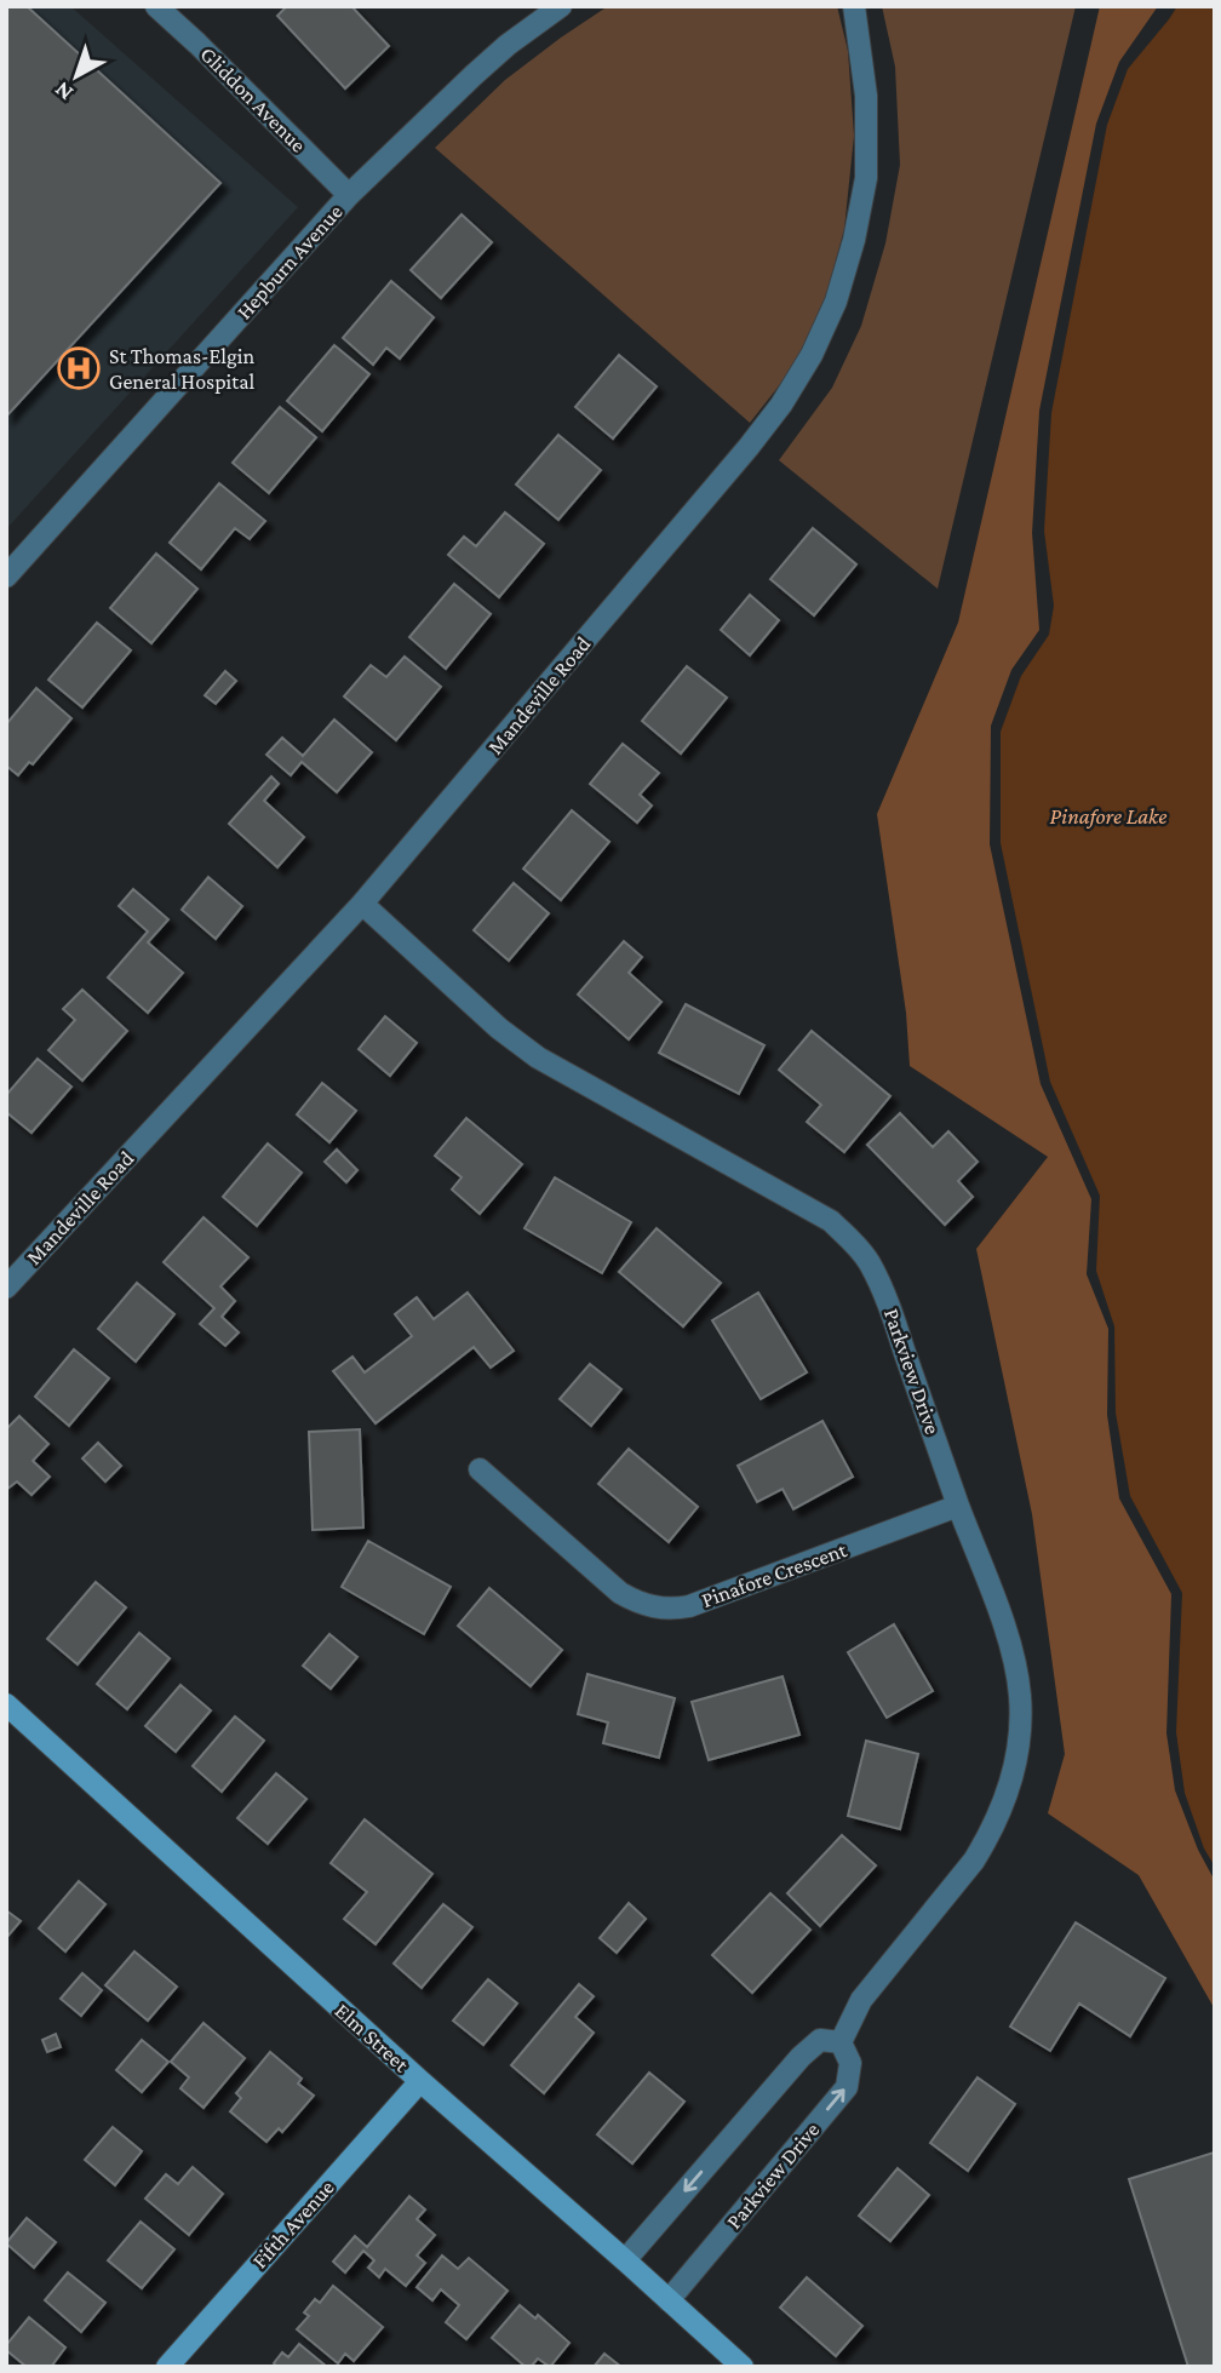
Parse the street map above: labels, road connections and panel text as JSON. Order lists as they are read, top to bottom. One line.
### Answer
{"streets":{"main road":["Elm Street","Fifth Avenue"],"street":["Gliddon Avenue","Hepburn Avenue","Mandeville Road","Parkview Drive","Pinafore Crescent"]},"crossings":[["Gliddon Avenue","Hepburn Avenue"],["Mandeville Road","Parkview Drive"],["Parkview Drive","Pinafore Crescent"],["Parkview Drive","Elm Street"],["Elm Street","Fifth Avenue"]],"water":["Pinafore Lake"],"places":{"hospital":["St Thomas-Elgin General Hospital"]},"north":"bottom left"}
